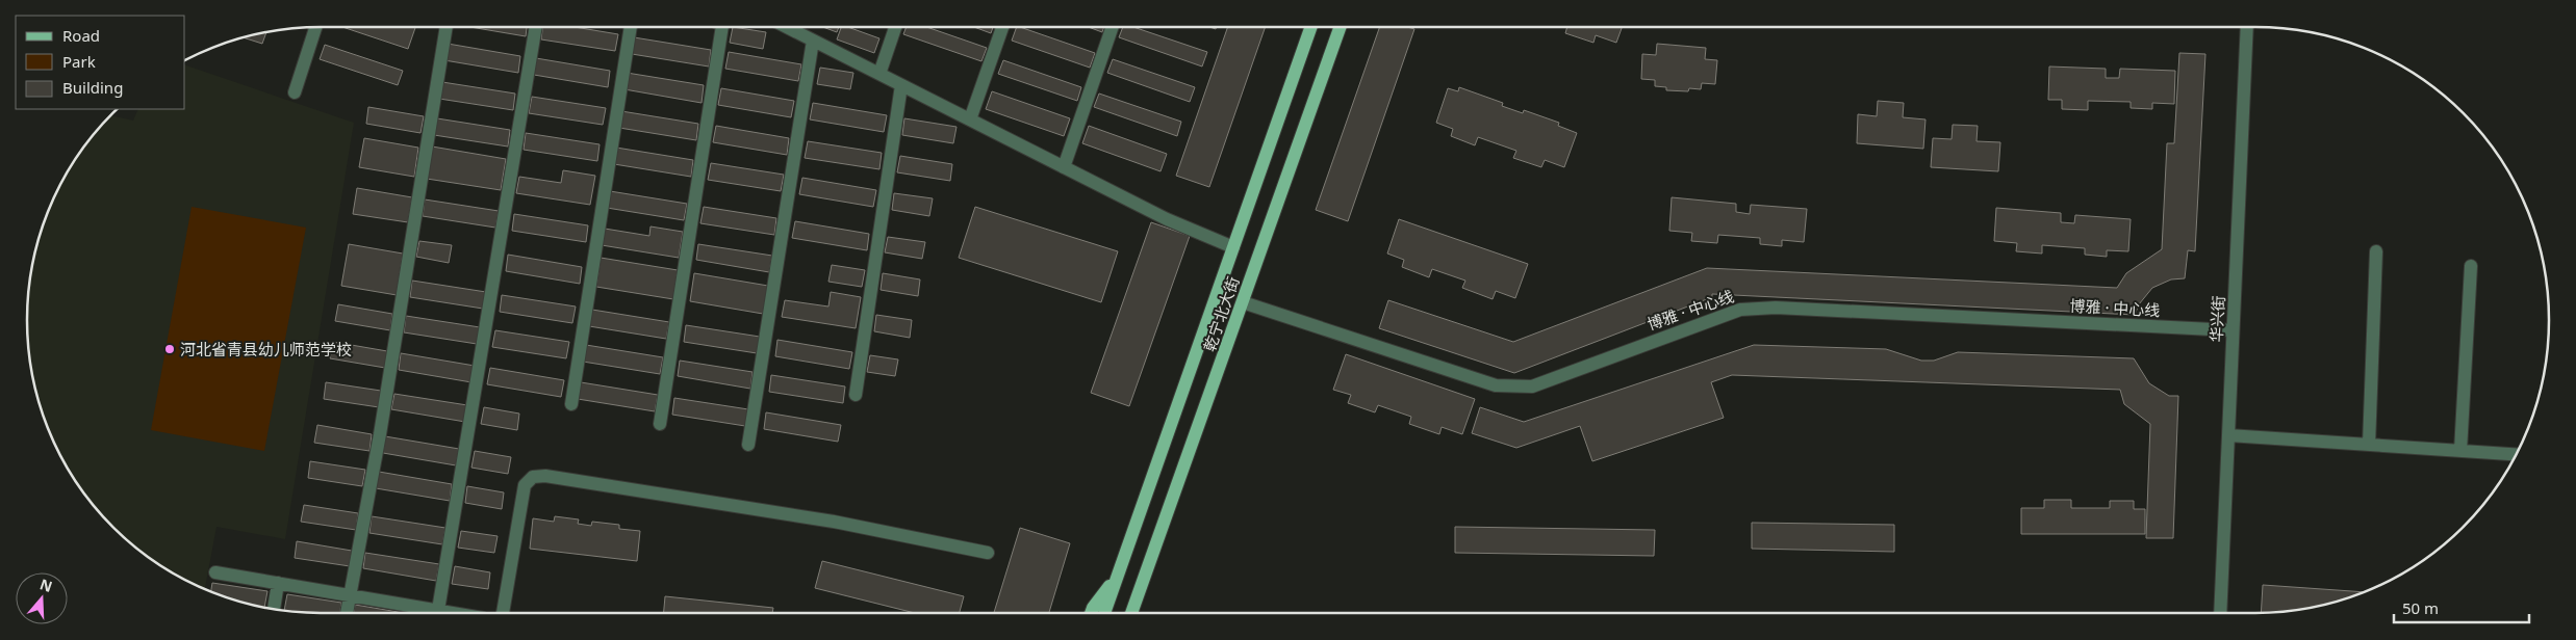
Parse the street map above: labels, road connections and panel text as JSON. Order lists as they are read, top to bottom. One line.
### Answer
{"streets":{"main road":["乾宁北大街"],"street":["博雅 · 中心线","华兴街"]},"crossings":[["博雅 · 中心线","乾宁北大街"],["博雅 · 中心线","华兴街"]],"places":["河北省青县幼儿师范学校"],"legend":["Road","Park","Building"],"scale_bar":"50 m","north":"top"}
